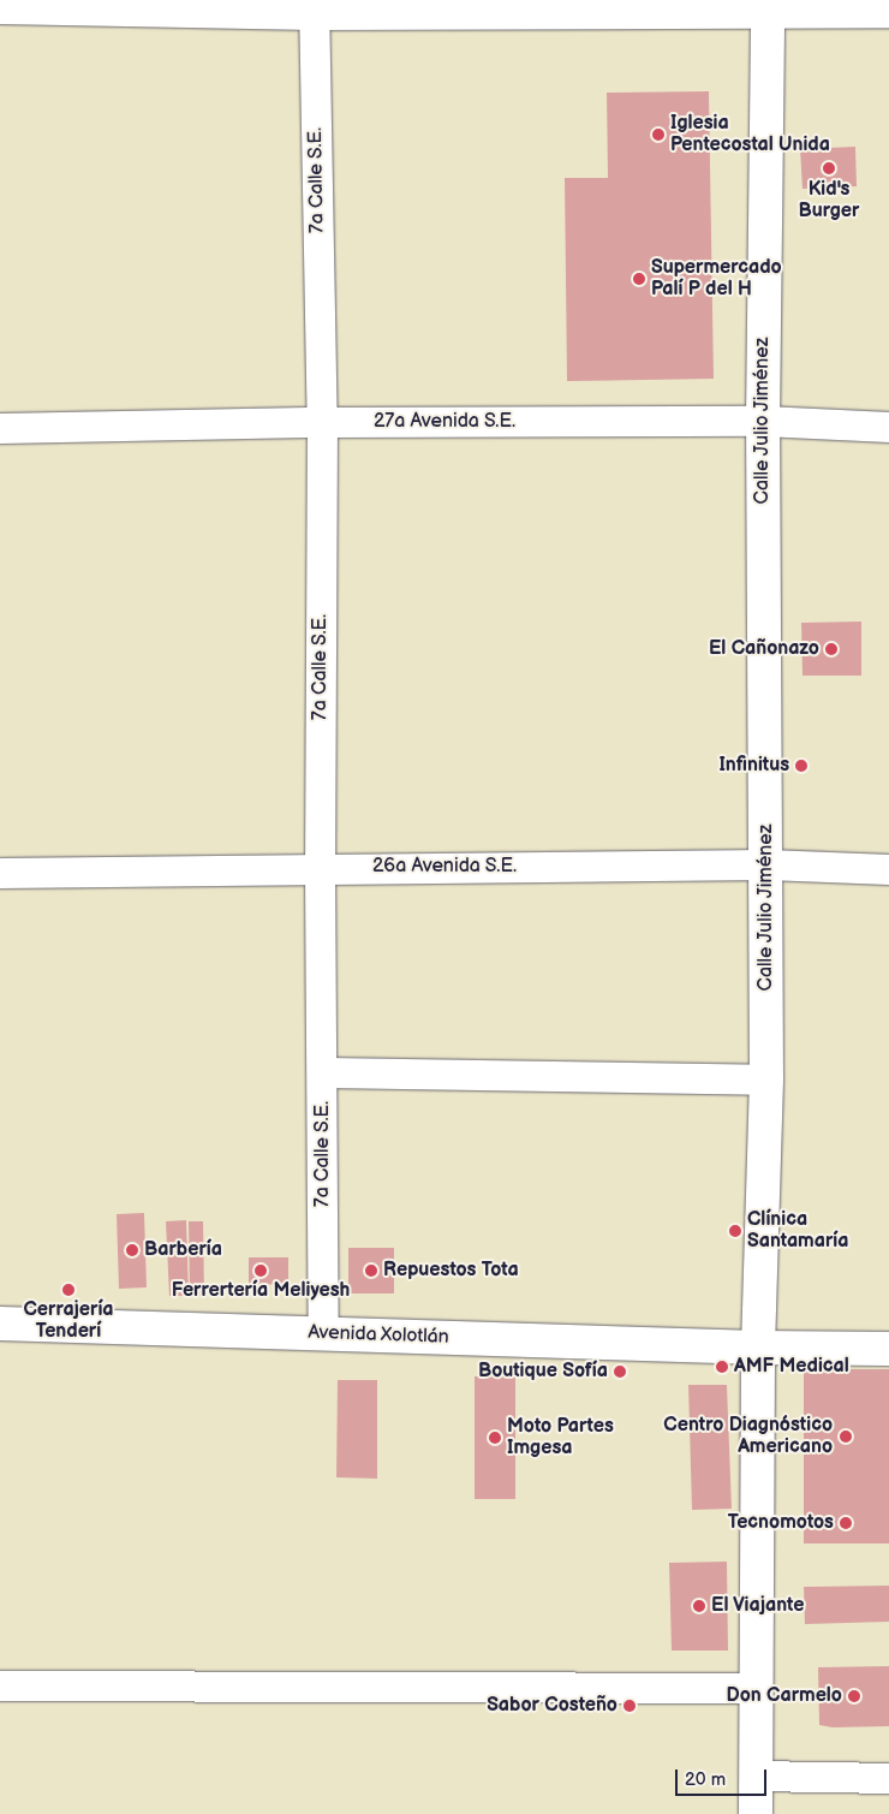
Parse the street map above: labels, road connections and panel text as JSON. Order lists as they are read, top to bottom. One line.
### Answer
{"streets":{"main road":["Calle Julio Jiménez","Avenida Xolotlán"],"street":["7a Calle S.E.","27a Avenida S.E.","26a Avenida S.E."]},"crossings":[["7a Calle S.E.","27a Avenida S.E."],["7a Calle S.E.","26a Avenida S.E."],["7a Calle S.E.","Avenida Xolotlán"],["Calle Julio Jiménez","27a Avenida S.E."],["Calle Julio Jiménez","26a Avenida S.E."],["Calle Julio Jiménez","Avenida Xolotlán"]],"places":["Iglesia Pentecostal Unida","Kid's Burger","Supermercado Palí P del H","El Cañonazo","Infinitus","Clínica Santamaría","Barbería","Ferrertería Meliyesh","Repuestos Tota","Cerrajería Tenderí","AMF Medical","Boutique Sofía","Centro Diagnóstico Americano","Moto Partes Imgesa","Tecnomotos","El Viajante","Don Carmelo","Sabor Costeño"],"scale_bar":"20 m"}
